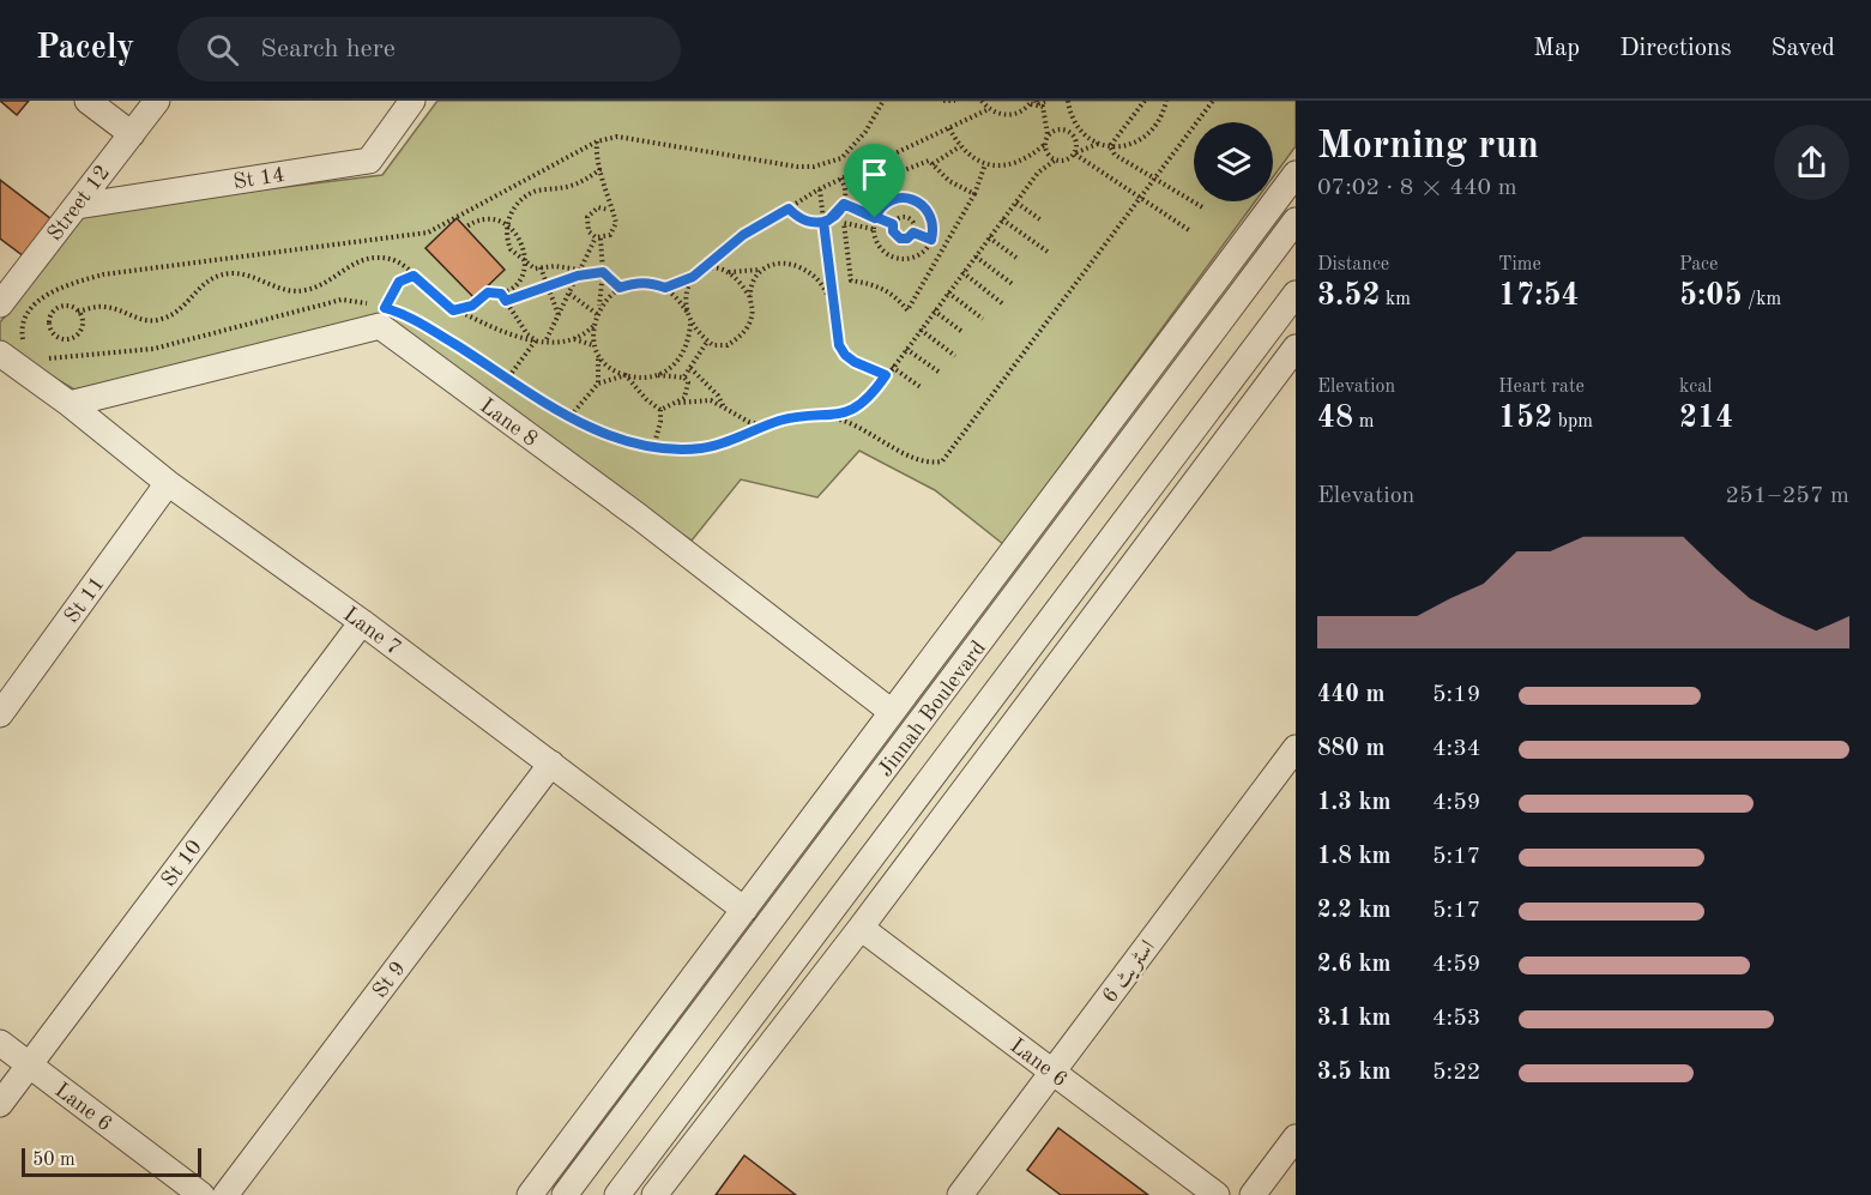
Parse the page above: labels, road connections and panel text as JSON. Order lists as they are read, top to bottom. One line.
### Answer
{"streets":{"street":["St 14","Street 12","Lane 8","St 11","Lane 7","Jinnah Boulevard","St 10","اسٹریٹ 6","St 9","Lane 6"]},"crossings":[["St 14","Street 12"],["Lane 8","Lane 7"],["St 11","Lane 7"],["Lane 7","St 10"],["Lane 7","St 9"],["St 10","Lane 6"],["اسٹریٹ 6","Lane 6"]],"scale_bar":"50 m","page":{"header":"Pacely","search":"Search here","nav":["Map","Directions","Saved"],"heading":["Morning run","07:02 · 8 × 440 m"],"stats":[["Distance","3.52 km"],["Time","17:54"],["Pace","5:05 /km"],["Elevation","48 m"],["Heart rate","152 bpm"],["kcal","214"]],"chart":["Elevation","251–257 m"],"list":[{"name":"440 m","note":"5:19"},{"name":"880 m","note":"4:34"},{"name":"1.3 km","note":"4:59"},{"name":"1.8 km","note":"5:17"},{"name":"2.2 km","note":"5:17"},{"name":"2.6 km","note":"4:59"},{"name":"3.1 km","note":"4:53"},{"name":"3.5 km","note":"5:22"}],"scale":"50 m"}}
